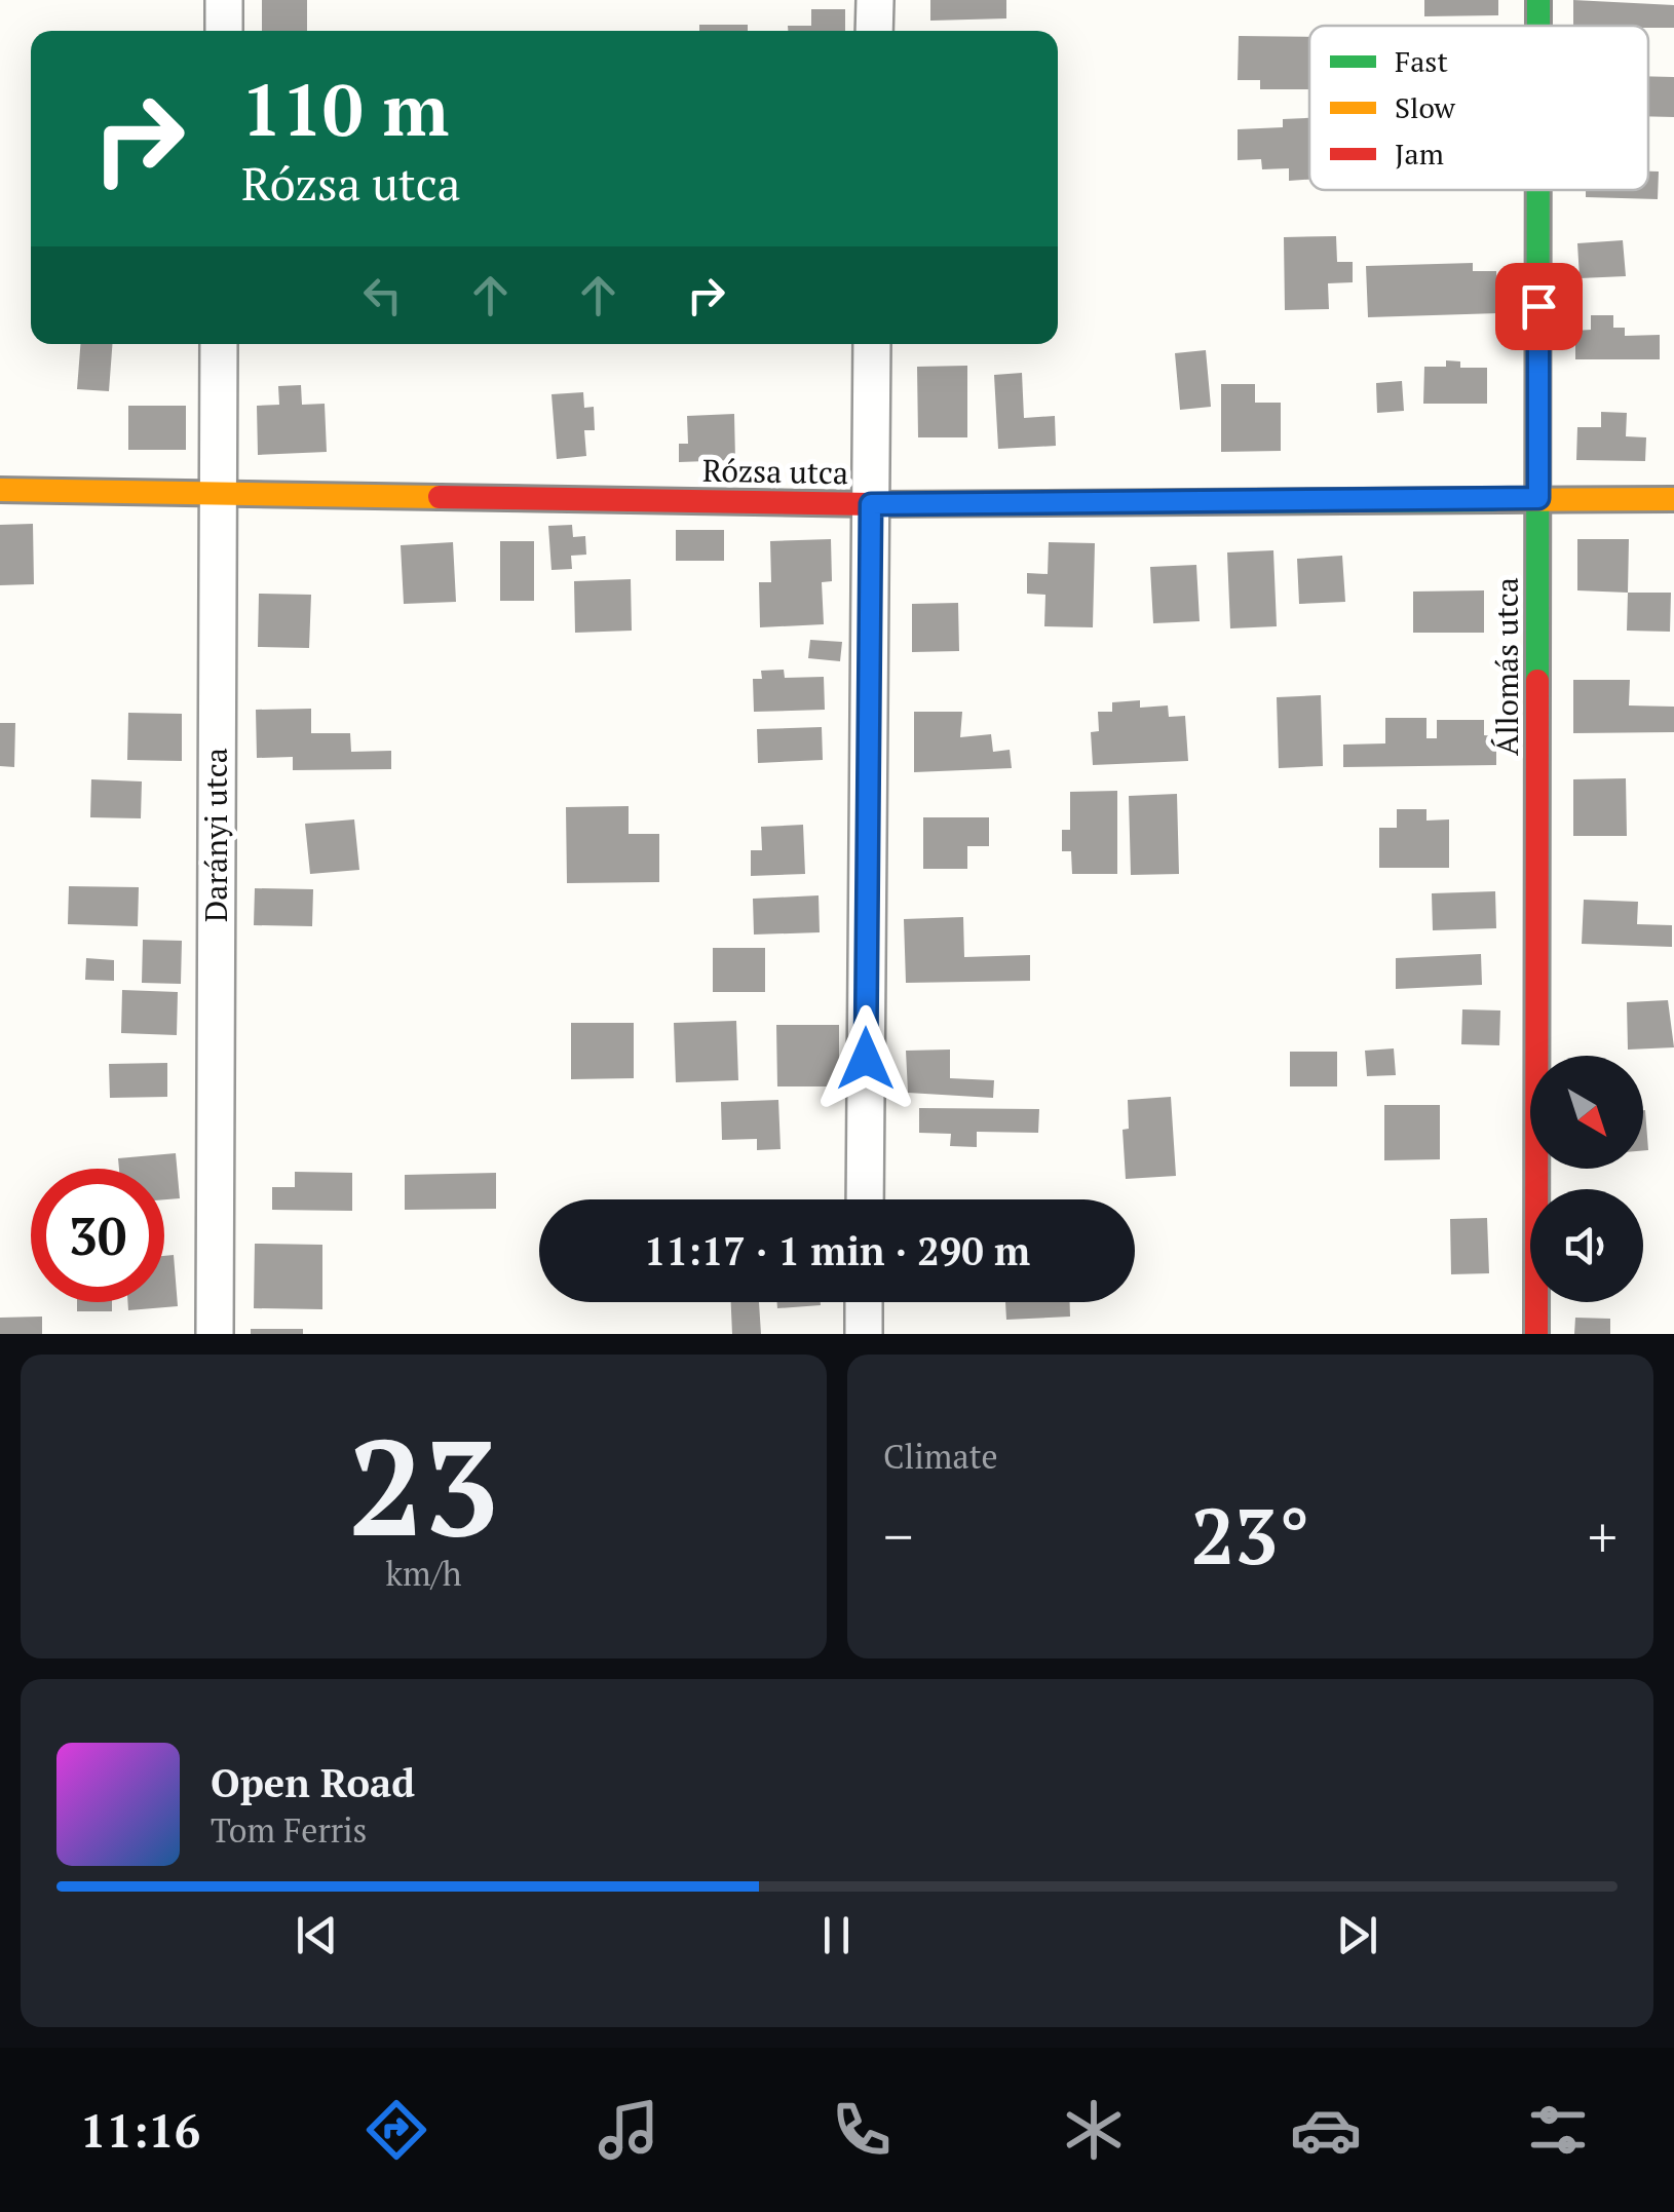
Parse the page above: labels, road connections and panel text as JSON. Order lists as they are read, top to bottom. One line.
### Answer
{"streets":{"street":["Rózsa utca","Állomás utca","Darányi utca"]},"crossings":[["Rózsa utca","Állomás utca"],["Rózsa utca","Darányi utca"]],"legend":["Fast","Slow","Jam"],"north":"bottom right","page":{"turn":["110 m","Rózsa utca"],"limit":"30","trip":"11:17 · 1 min · 290 m","tile":[["23","km/h"],"Climate"],"heat":["−","23°","+"],"song":["Open Road","Tom Ferris"],"tabs":"11:16"}}
